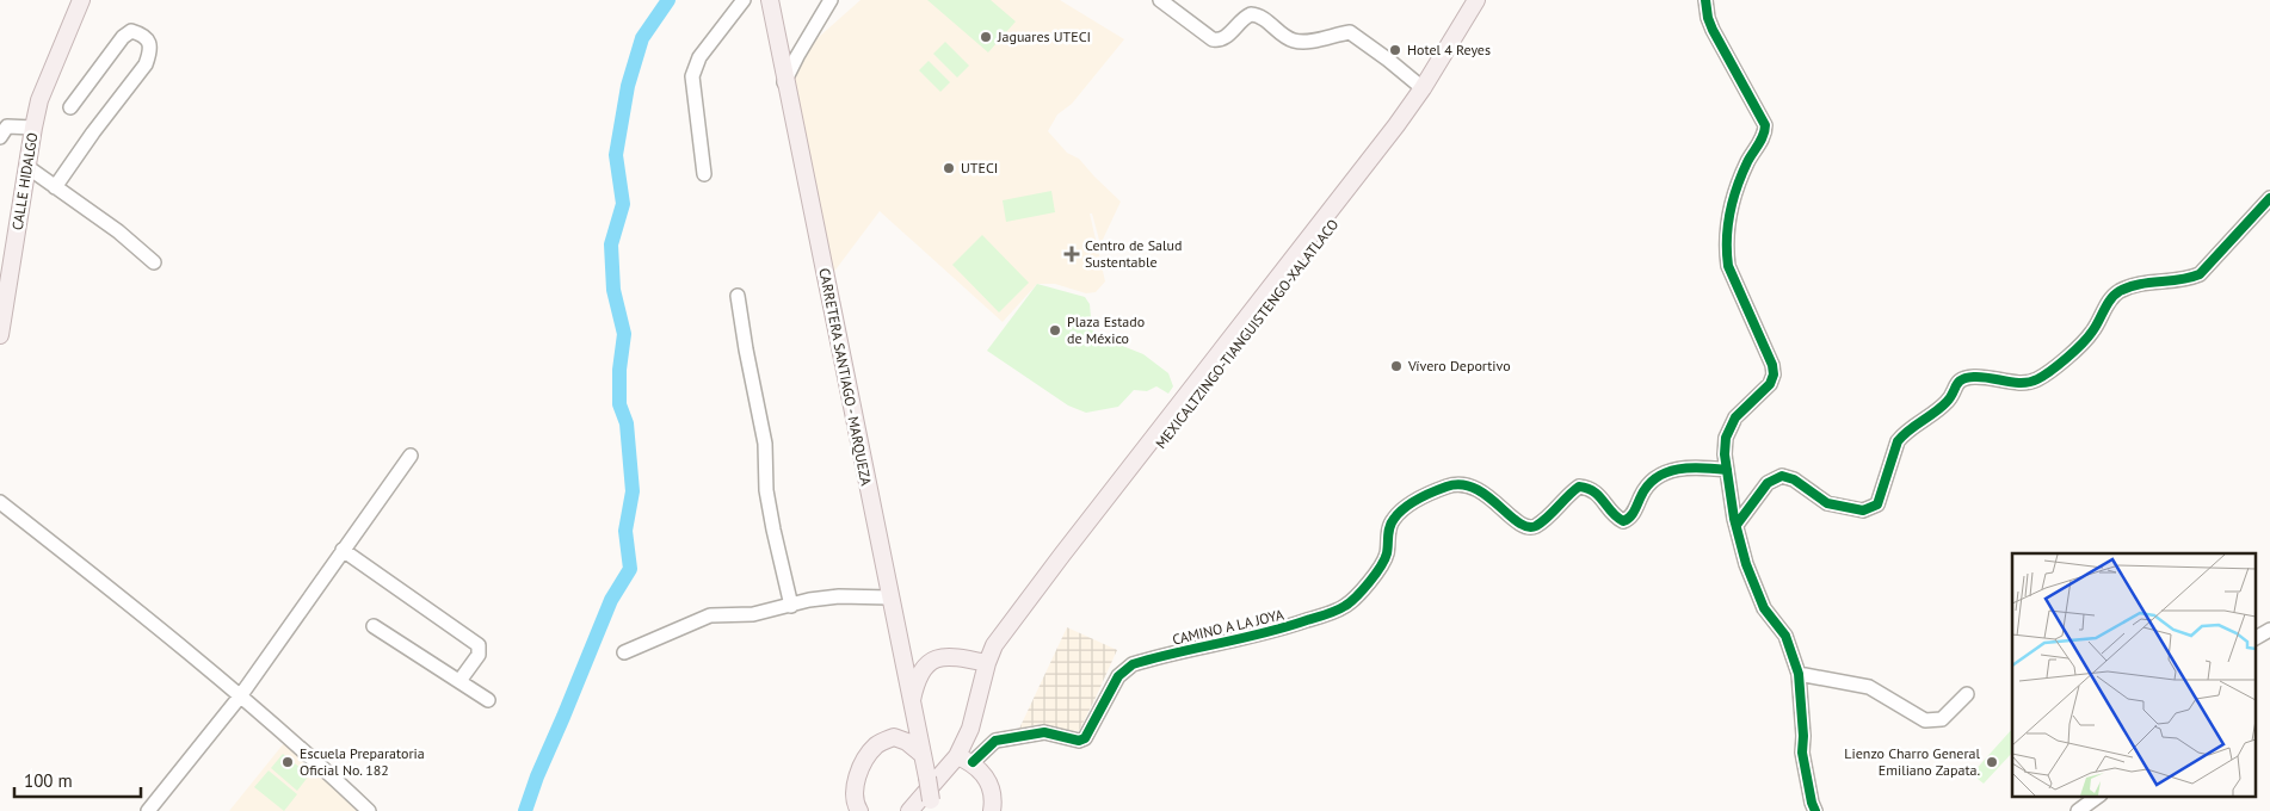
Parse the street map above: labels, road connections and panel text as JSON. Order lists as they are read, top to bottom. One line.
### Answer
{"streets":{"main road":["CALLE HIDALGO","MEXICALTZINGO-TIANGUISTENGO-XALATLACO","CARRETERA SANTIAGO - MARQUEZA"],"street":["CAMINO A LA JOYA"]},"crossings":[["MEXICALTZINGO-TIANGUISTENGO-XALATLACO","CAMINO A LA JOYA"]],"places":{"other":["Jaguares UTECI","Hotel 4 Reyes","UTECI","Plaza Estado de México","Vívero Deportivo","Escuela Preparatoria Oficial No. 182","Lienzo Charro General Emiliano Zapata."],"health":["Centro de Salud Sustentable"]},"scale_bar":"100 m"}
